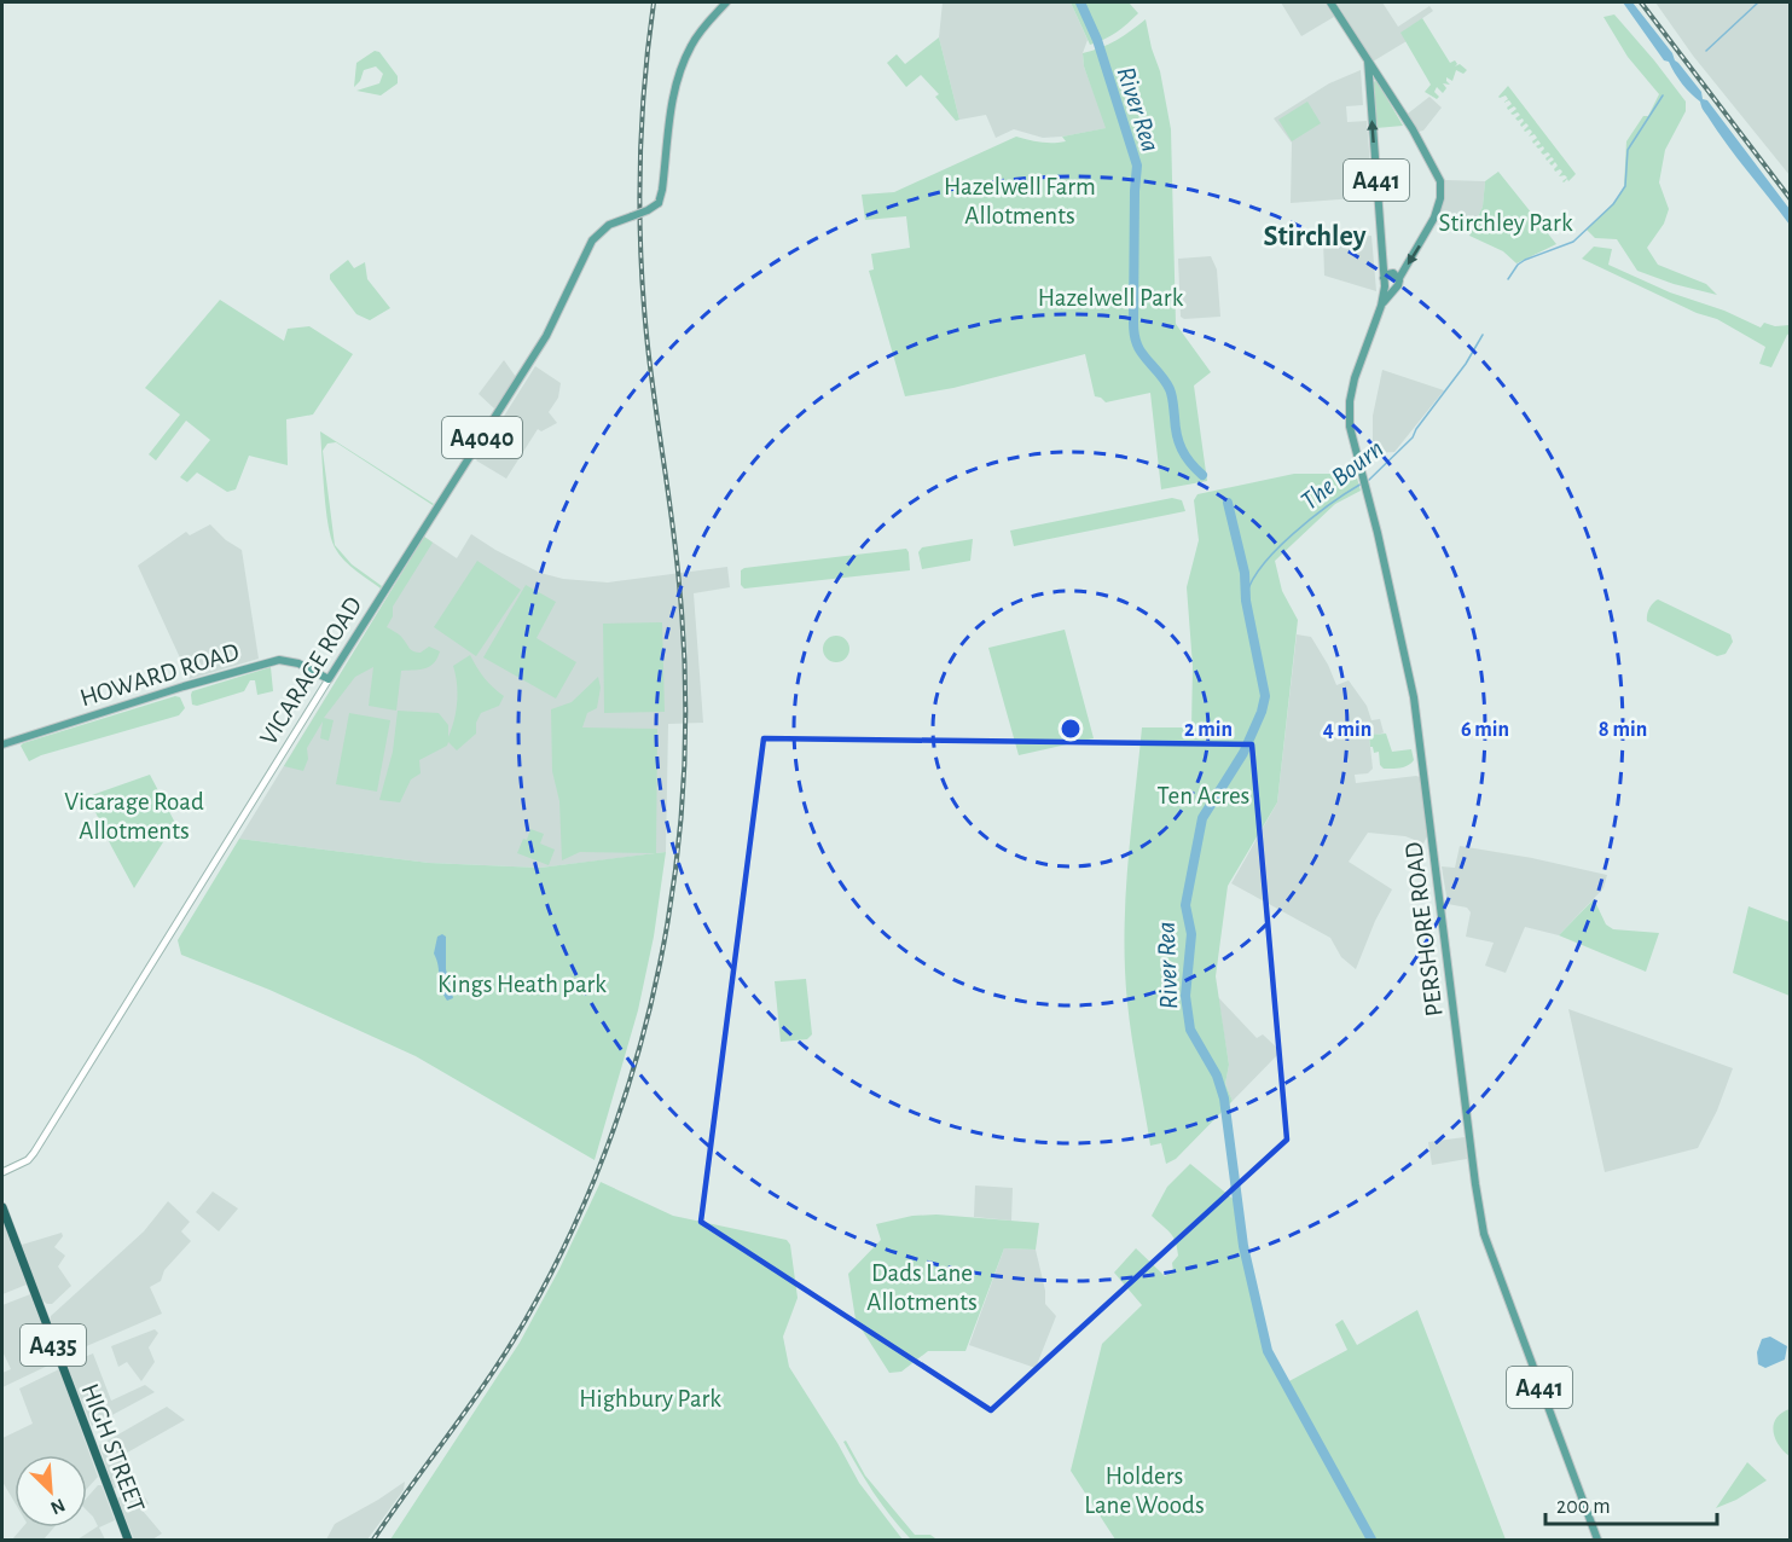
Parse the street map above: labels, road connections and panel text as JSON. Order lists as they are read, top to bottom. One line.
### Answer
{"streets":{"highway":["A435","HIGH STREET"],"main road":["A441","A4040","VICARAGE ROAD","HOWARD ROAD","PERSHORE ROAD"]},"crossings":[["A441","PERSHORE ROAD"],["VICARAGE ROAD","HOWARD ROAD"]],"districts":["Stirchley"],"water":["River Rea","The Bourn"],"parks":["Hazelwell Farm Allotments","Stirchley Park","Hazelwell Park","Ten Acres","Vicarage Road Allotments","Kings Heath park","Dads Lane Allotments","Highbury Park","Holders Lane Woods"],"scale_bar":"200 m","north":"bottom right","rings":["2 min","4 min","6 min","8 min"]}
